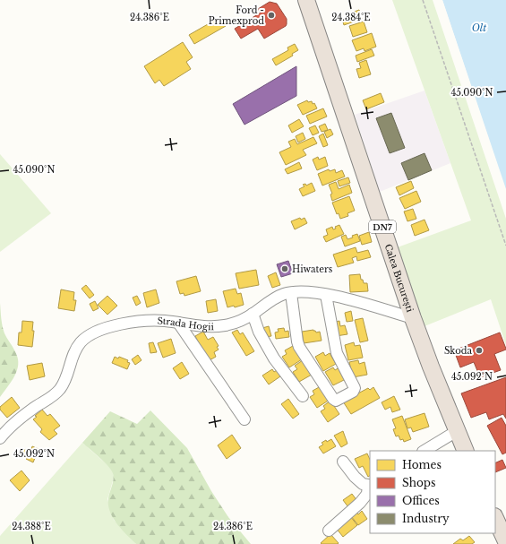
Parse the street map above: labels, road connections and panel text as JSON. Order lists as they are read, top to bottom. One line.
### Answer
{"streets":{"highway":["DN7","Calea București"],"street":["Strada Hogii"]},"crossings":[["Calea București","Strada Hogii"]],"water":["Olt"],"places":["Ford - Primexprod","Hiwaters","Skoda"],"legend":["Homes","Shops","Offices","Industry"],"coordinates":["24.386°E","24.384°E","45.090°N","45.092°N","24.388°E"]}
